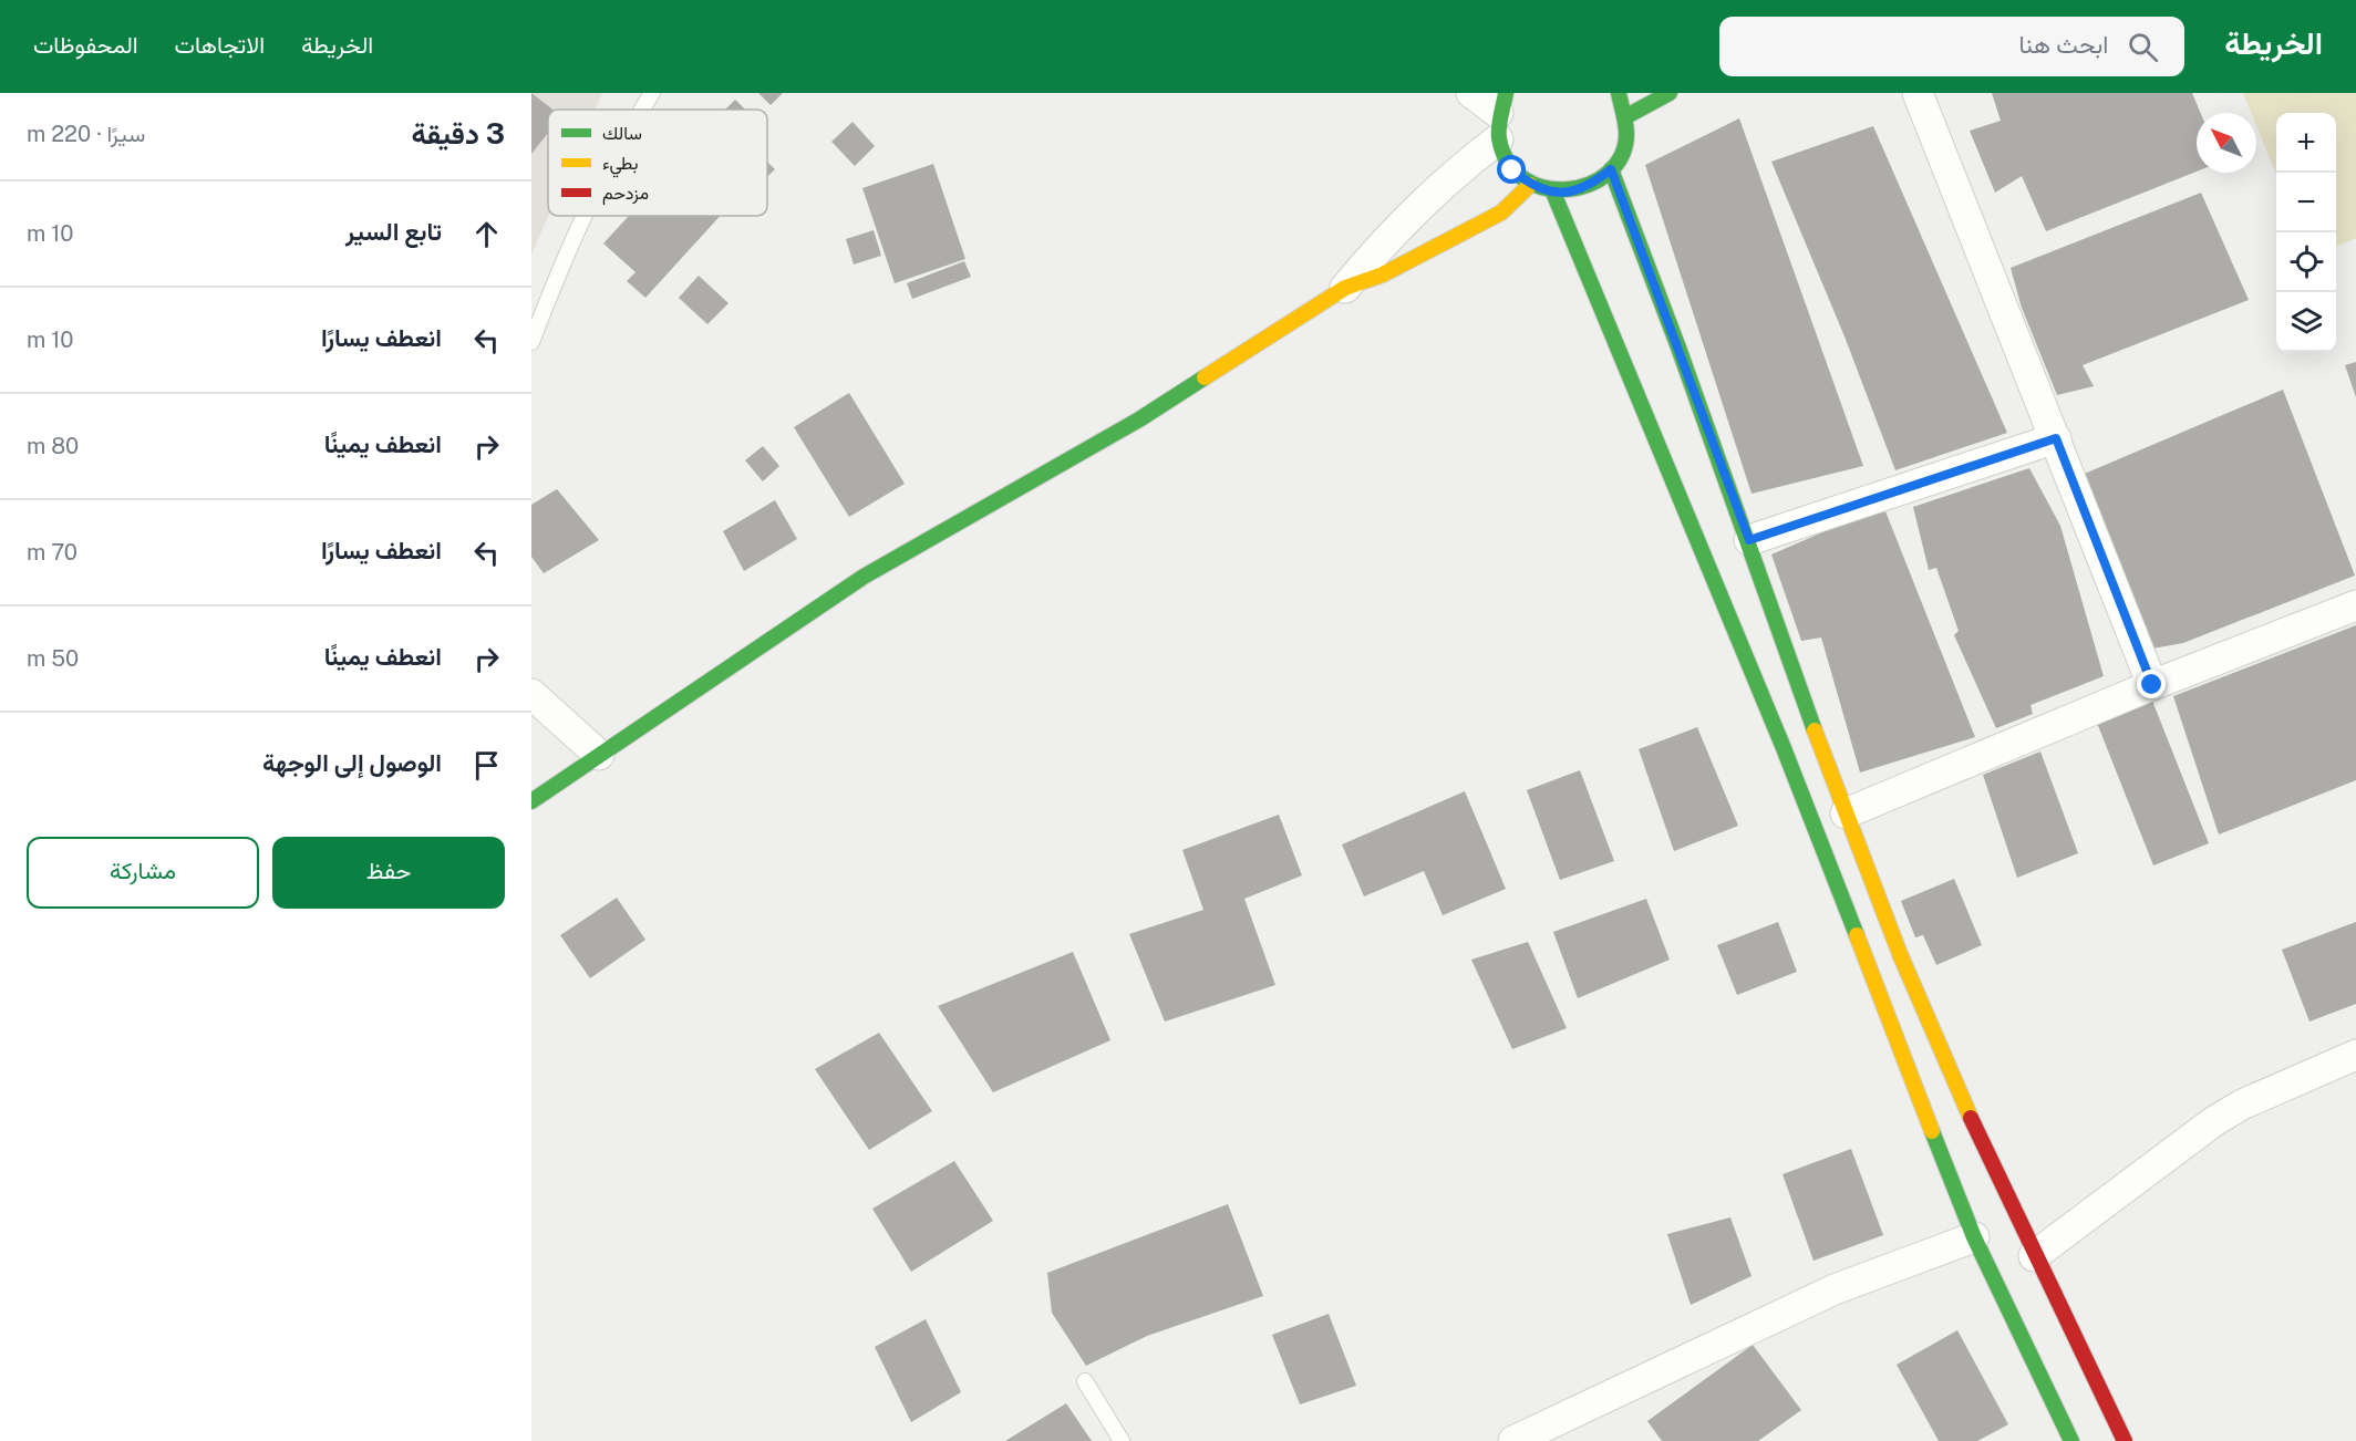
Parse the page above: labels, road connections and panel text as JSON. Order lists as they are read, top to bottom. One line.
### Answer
{"legend":["سالك","بطيء","مزدحم"],"north":"top left","page":{"header":"الخريطة","search":"ابحث هنا","nav":["الخريطة","الاتجاهات","المحفوظات"],"heading":["3 دقيقة","سيرًا · 220 m"],"map_buttons":["+","−"],"list":[["تابع السير","10 m"],["انعطف يسارًا","10 m"],["انعطف يمينًا","80 m"],["انعطف يسارًا","70 m"],["انعطف يمينًا","50 m"],"الوصول إلى الوجهة"],"buttons":["حفظ","مشاركة"]}}
